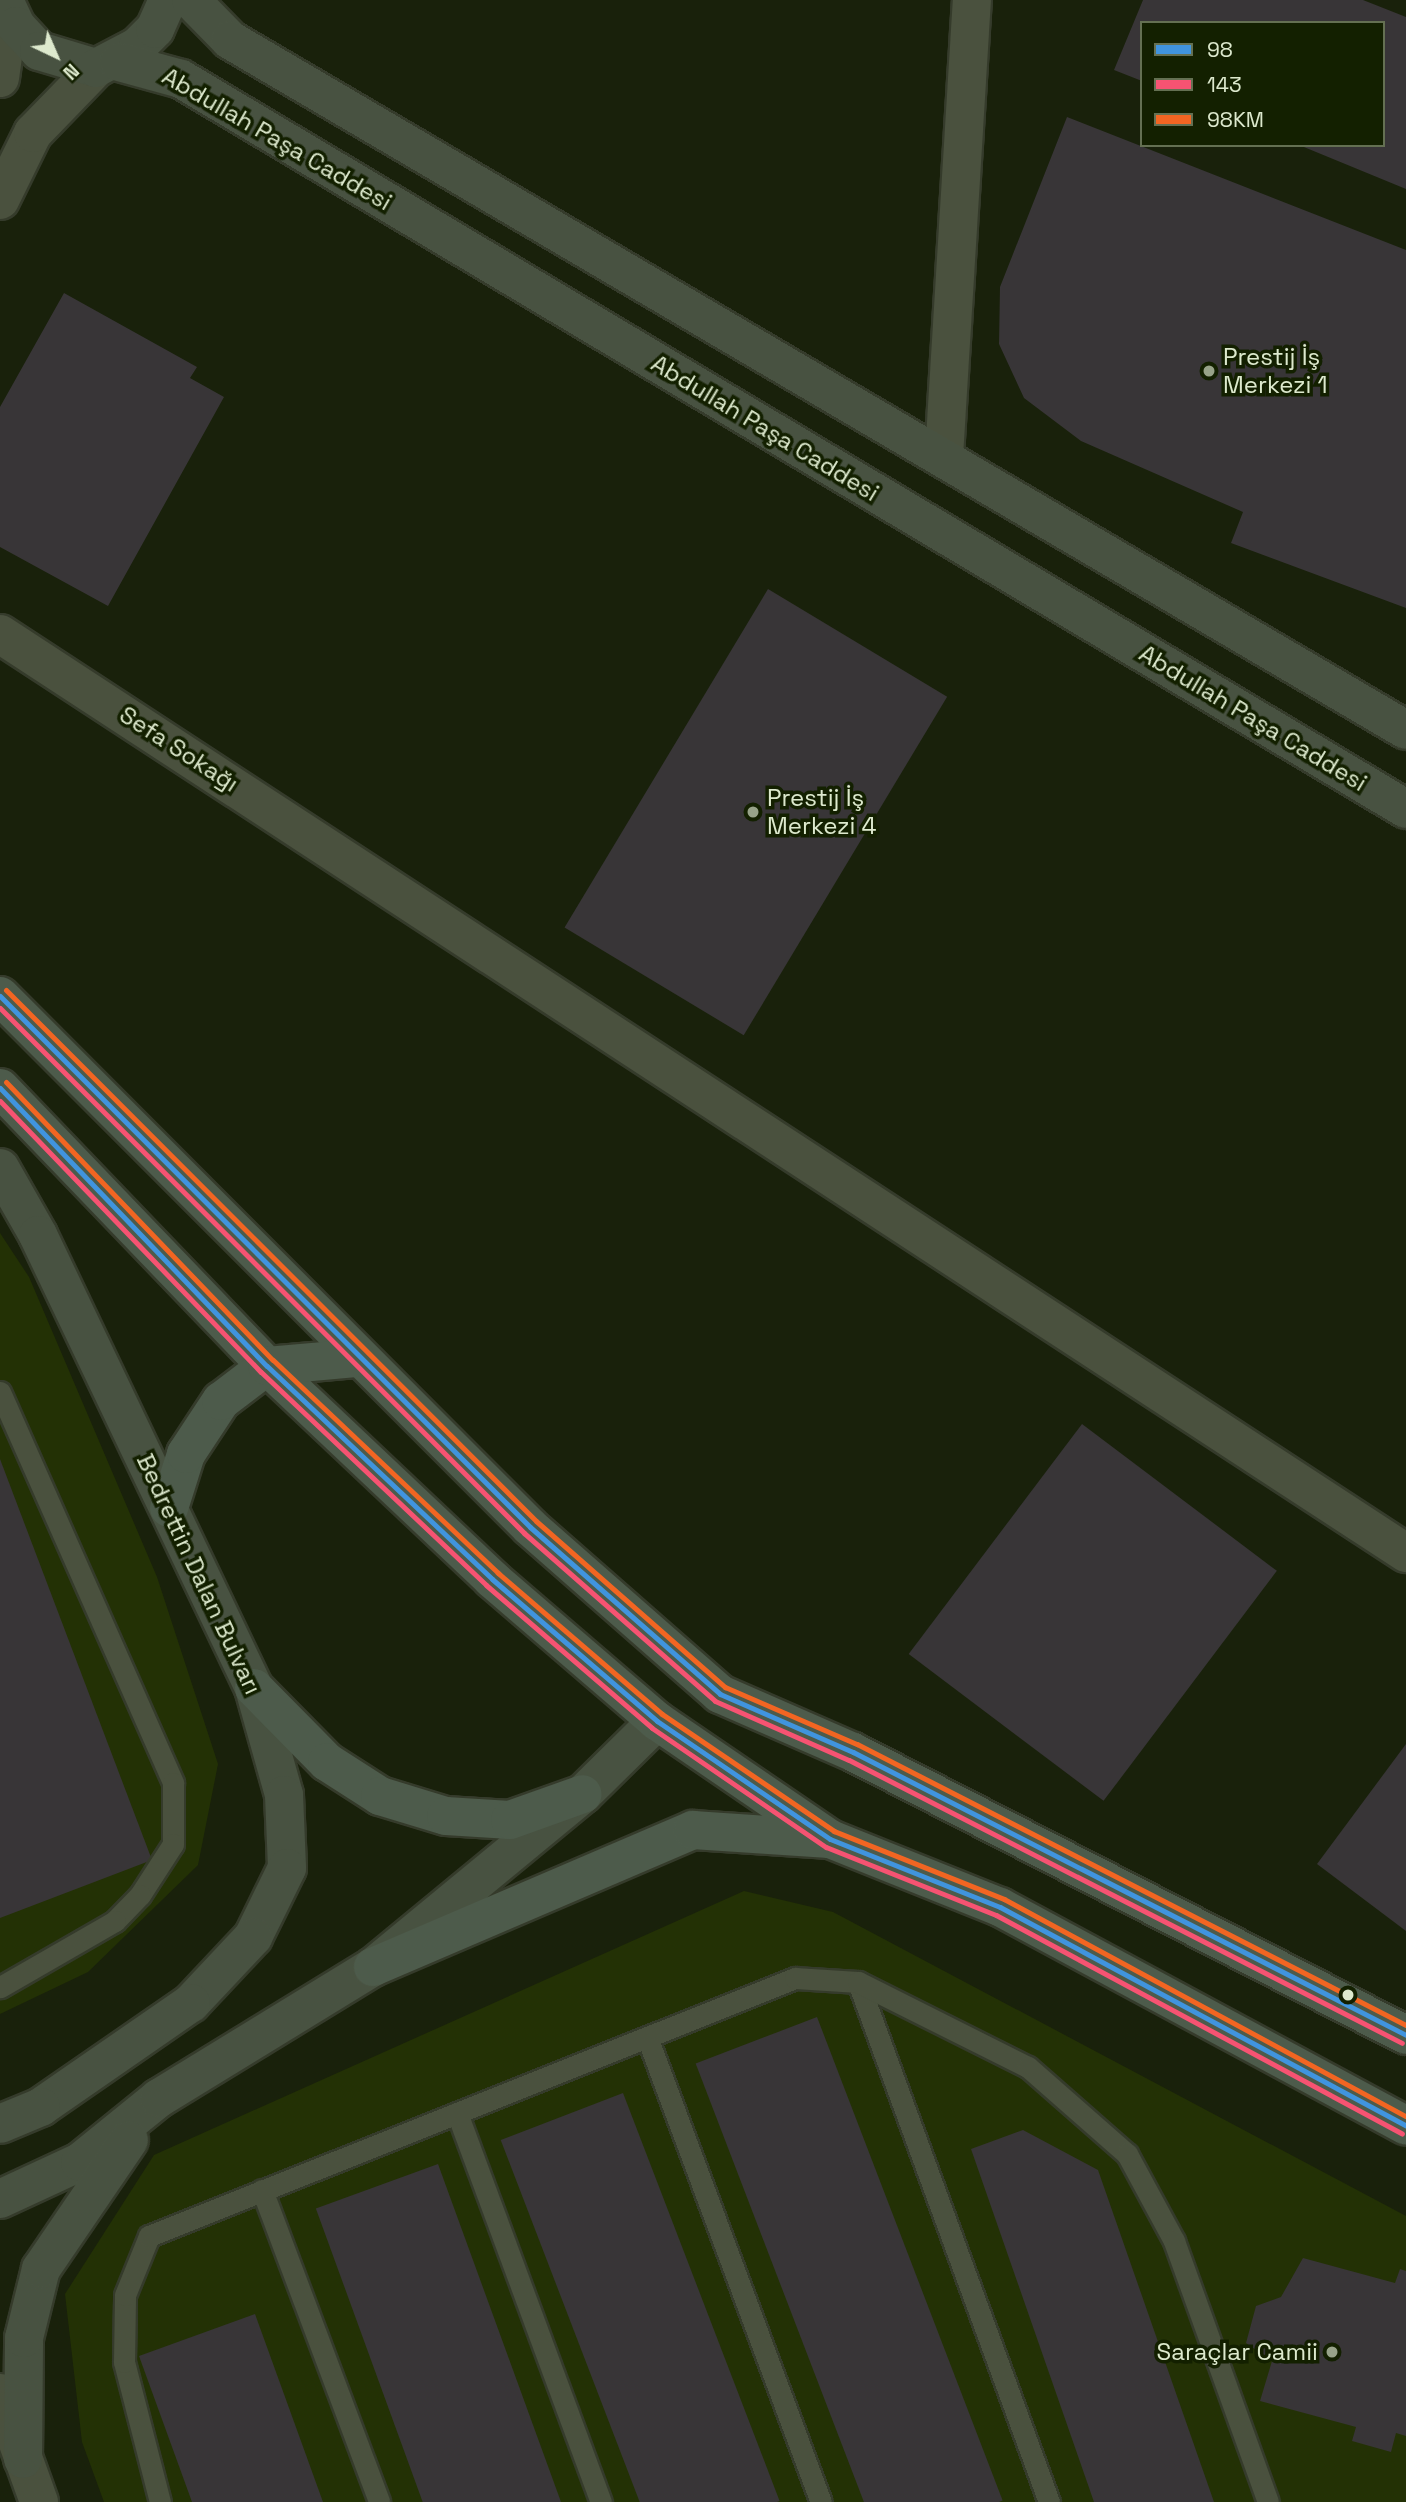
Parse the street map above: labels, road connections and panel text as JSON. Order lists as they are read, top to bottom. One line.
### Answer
{"streets":{"main road":["Abdullah Paşa Caddesi","Bedrettin Dalan Bulvarı"],"street":["Sefa Sokağı"]},"places":["Prestij İş Merkezi 1","Prestij İş Merkezi 4","Saraçlar Camii"],"lines":["transit line 98KM","transit line 98","transit line 143"],"legend":["98","143","98KM"],"north":"bottom right"}
